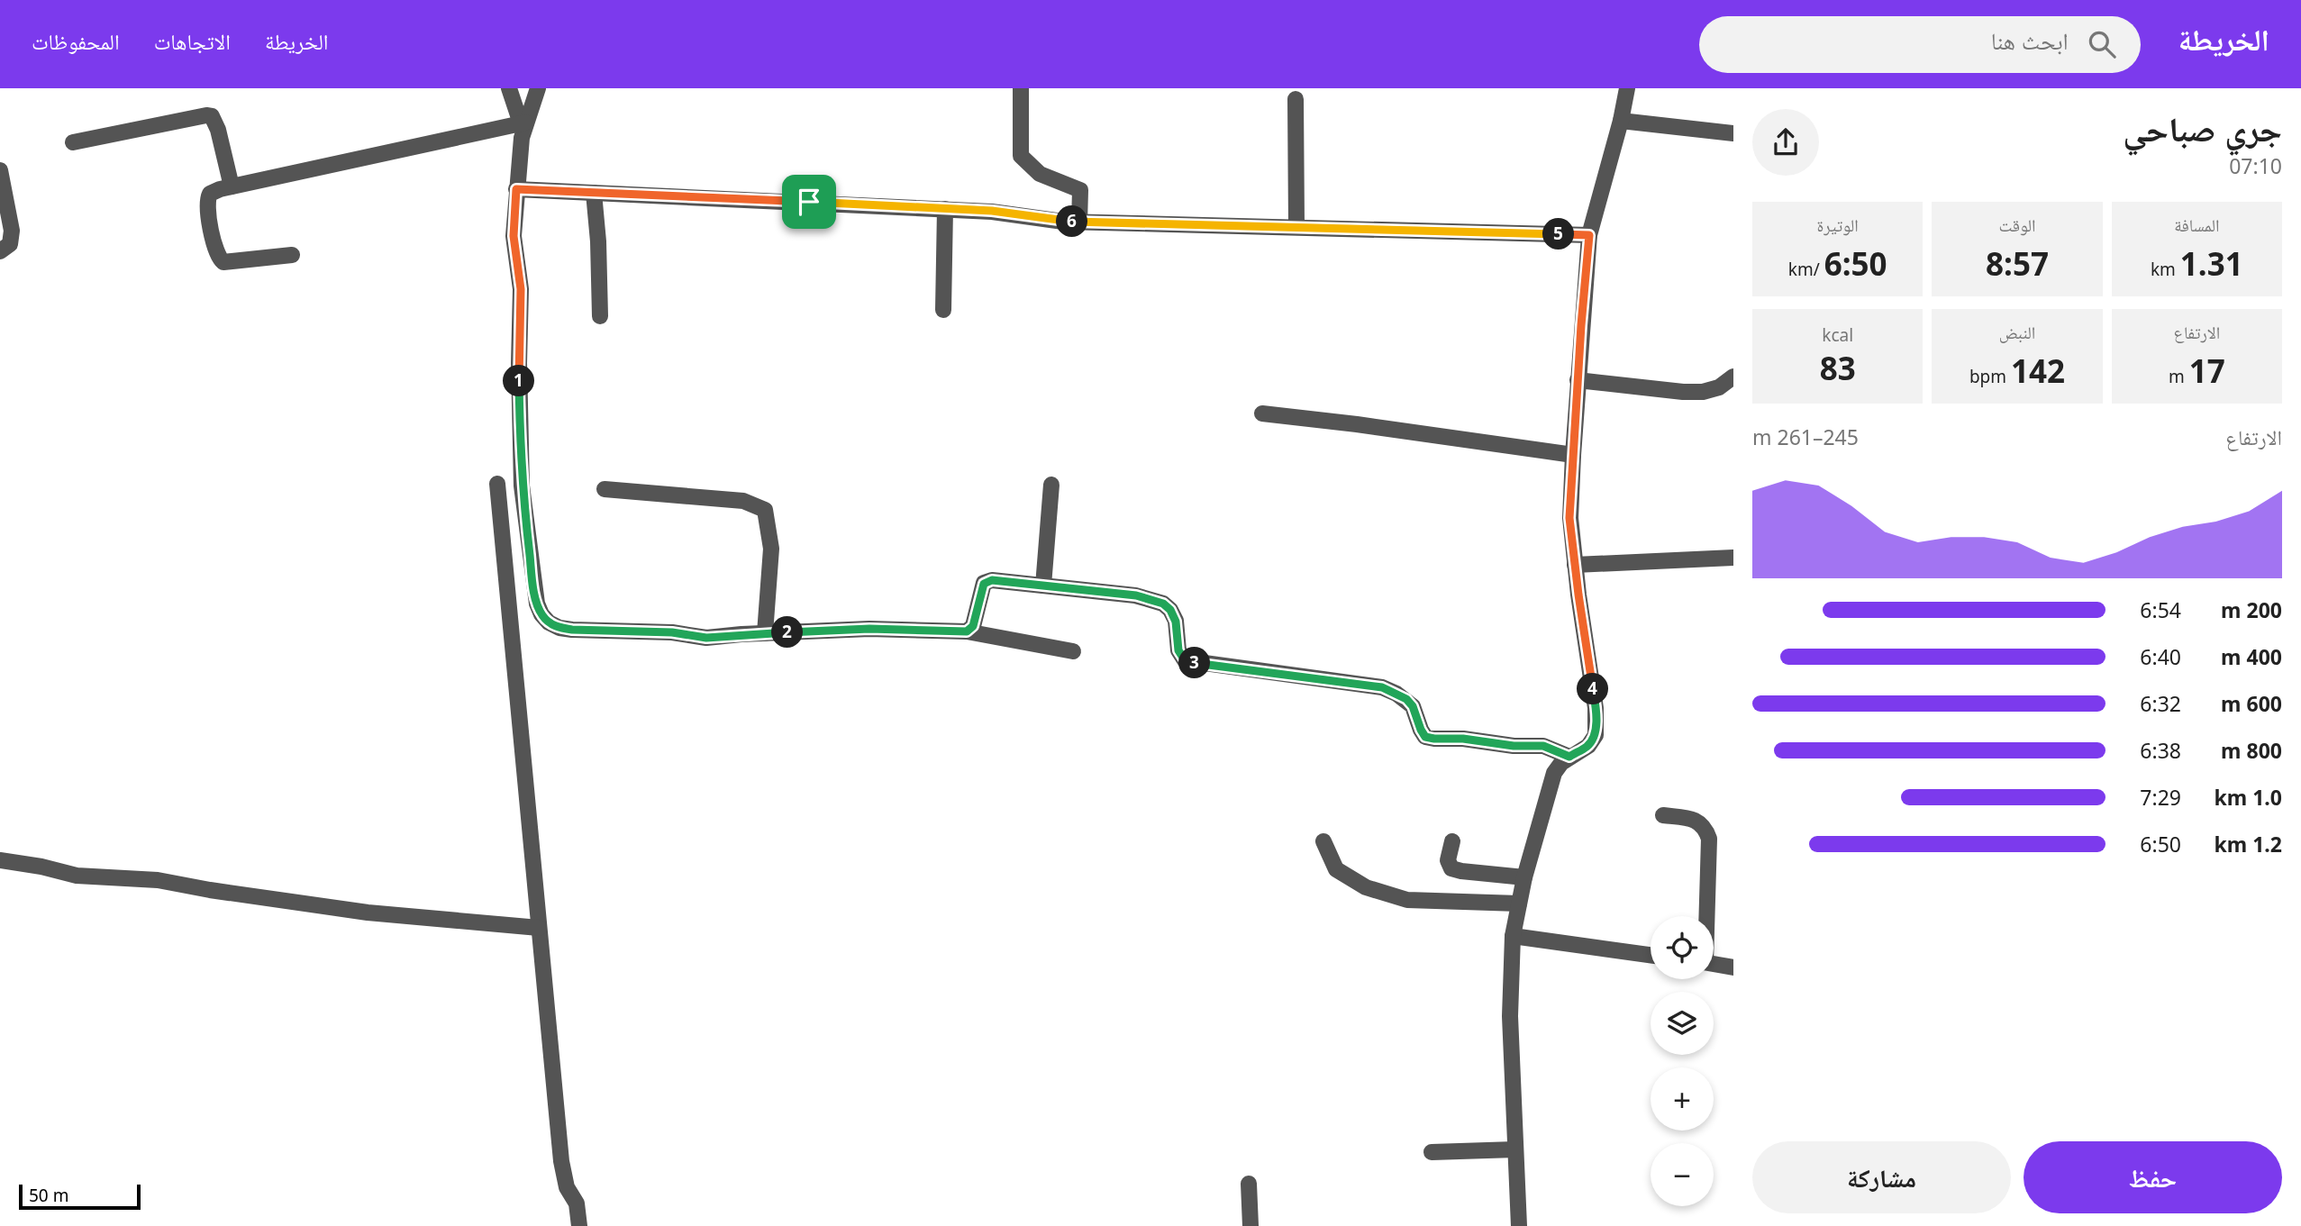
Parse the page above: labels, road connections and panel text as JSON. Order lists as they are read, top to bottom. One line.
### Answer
{"scale_bar":"50 m","page":{"header":"الخريطة","search":"ابحث هنا","nav":["الخريطة","الاتجاهات","المحفوظات"],"heading":["جري صباحي","07:10"],"stats":[["المسافة","1.31 km"],["الوقت","8:57"],["الوتيرة","6:50 /km"],["الارتفاع","17 m"],["النبض","142 bpm"],["kcal","83"]],"pins":["6","5","1","2","3","4"],"chart":["الارتفاع","245–261 m"],"list":[{"name":"200 m","note":"6:54"},{"name":"400 m","note":"6:40"},{"name":"600 m","note":"6:32"},{"name":"800 m","note":"6:38"},{"name":"1.0 km","note":"7:29"},{"name":"1.2 km","note":"6:50"}],"map_buttons":["+","−"],"buttons":["حفظ","مشاركة"],"scale":"50 m"}}
